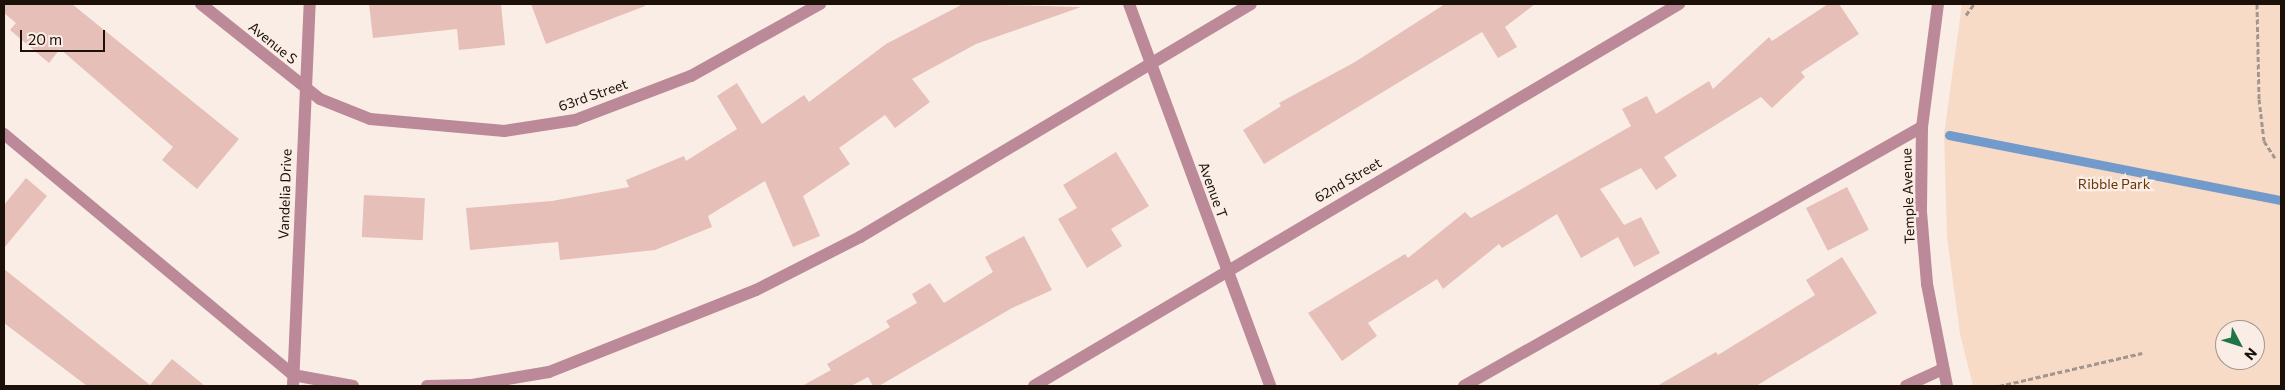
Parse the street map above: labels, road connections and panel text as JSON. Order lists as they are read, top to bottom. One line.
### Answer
{"streets":{"street":["Avenue S","63rd Street","62nd Street","Avenue T","Vandelia Drive","Temple Avenue"]},"crossings":[["Avenue S","63rd Street"],["Avenue S","Vandelia Drive"],["63rd Street","Vandelia Drive"],["62nd Street","Avenue T"]],"parks":["Ribble Park"],"scale_bar":"20 m","north":"bottom right"}
